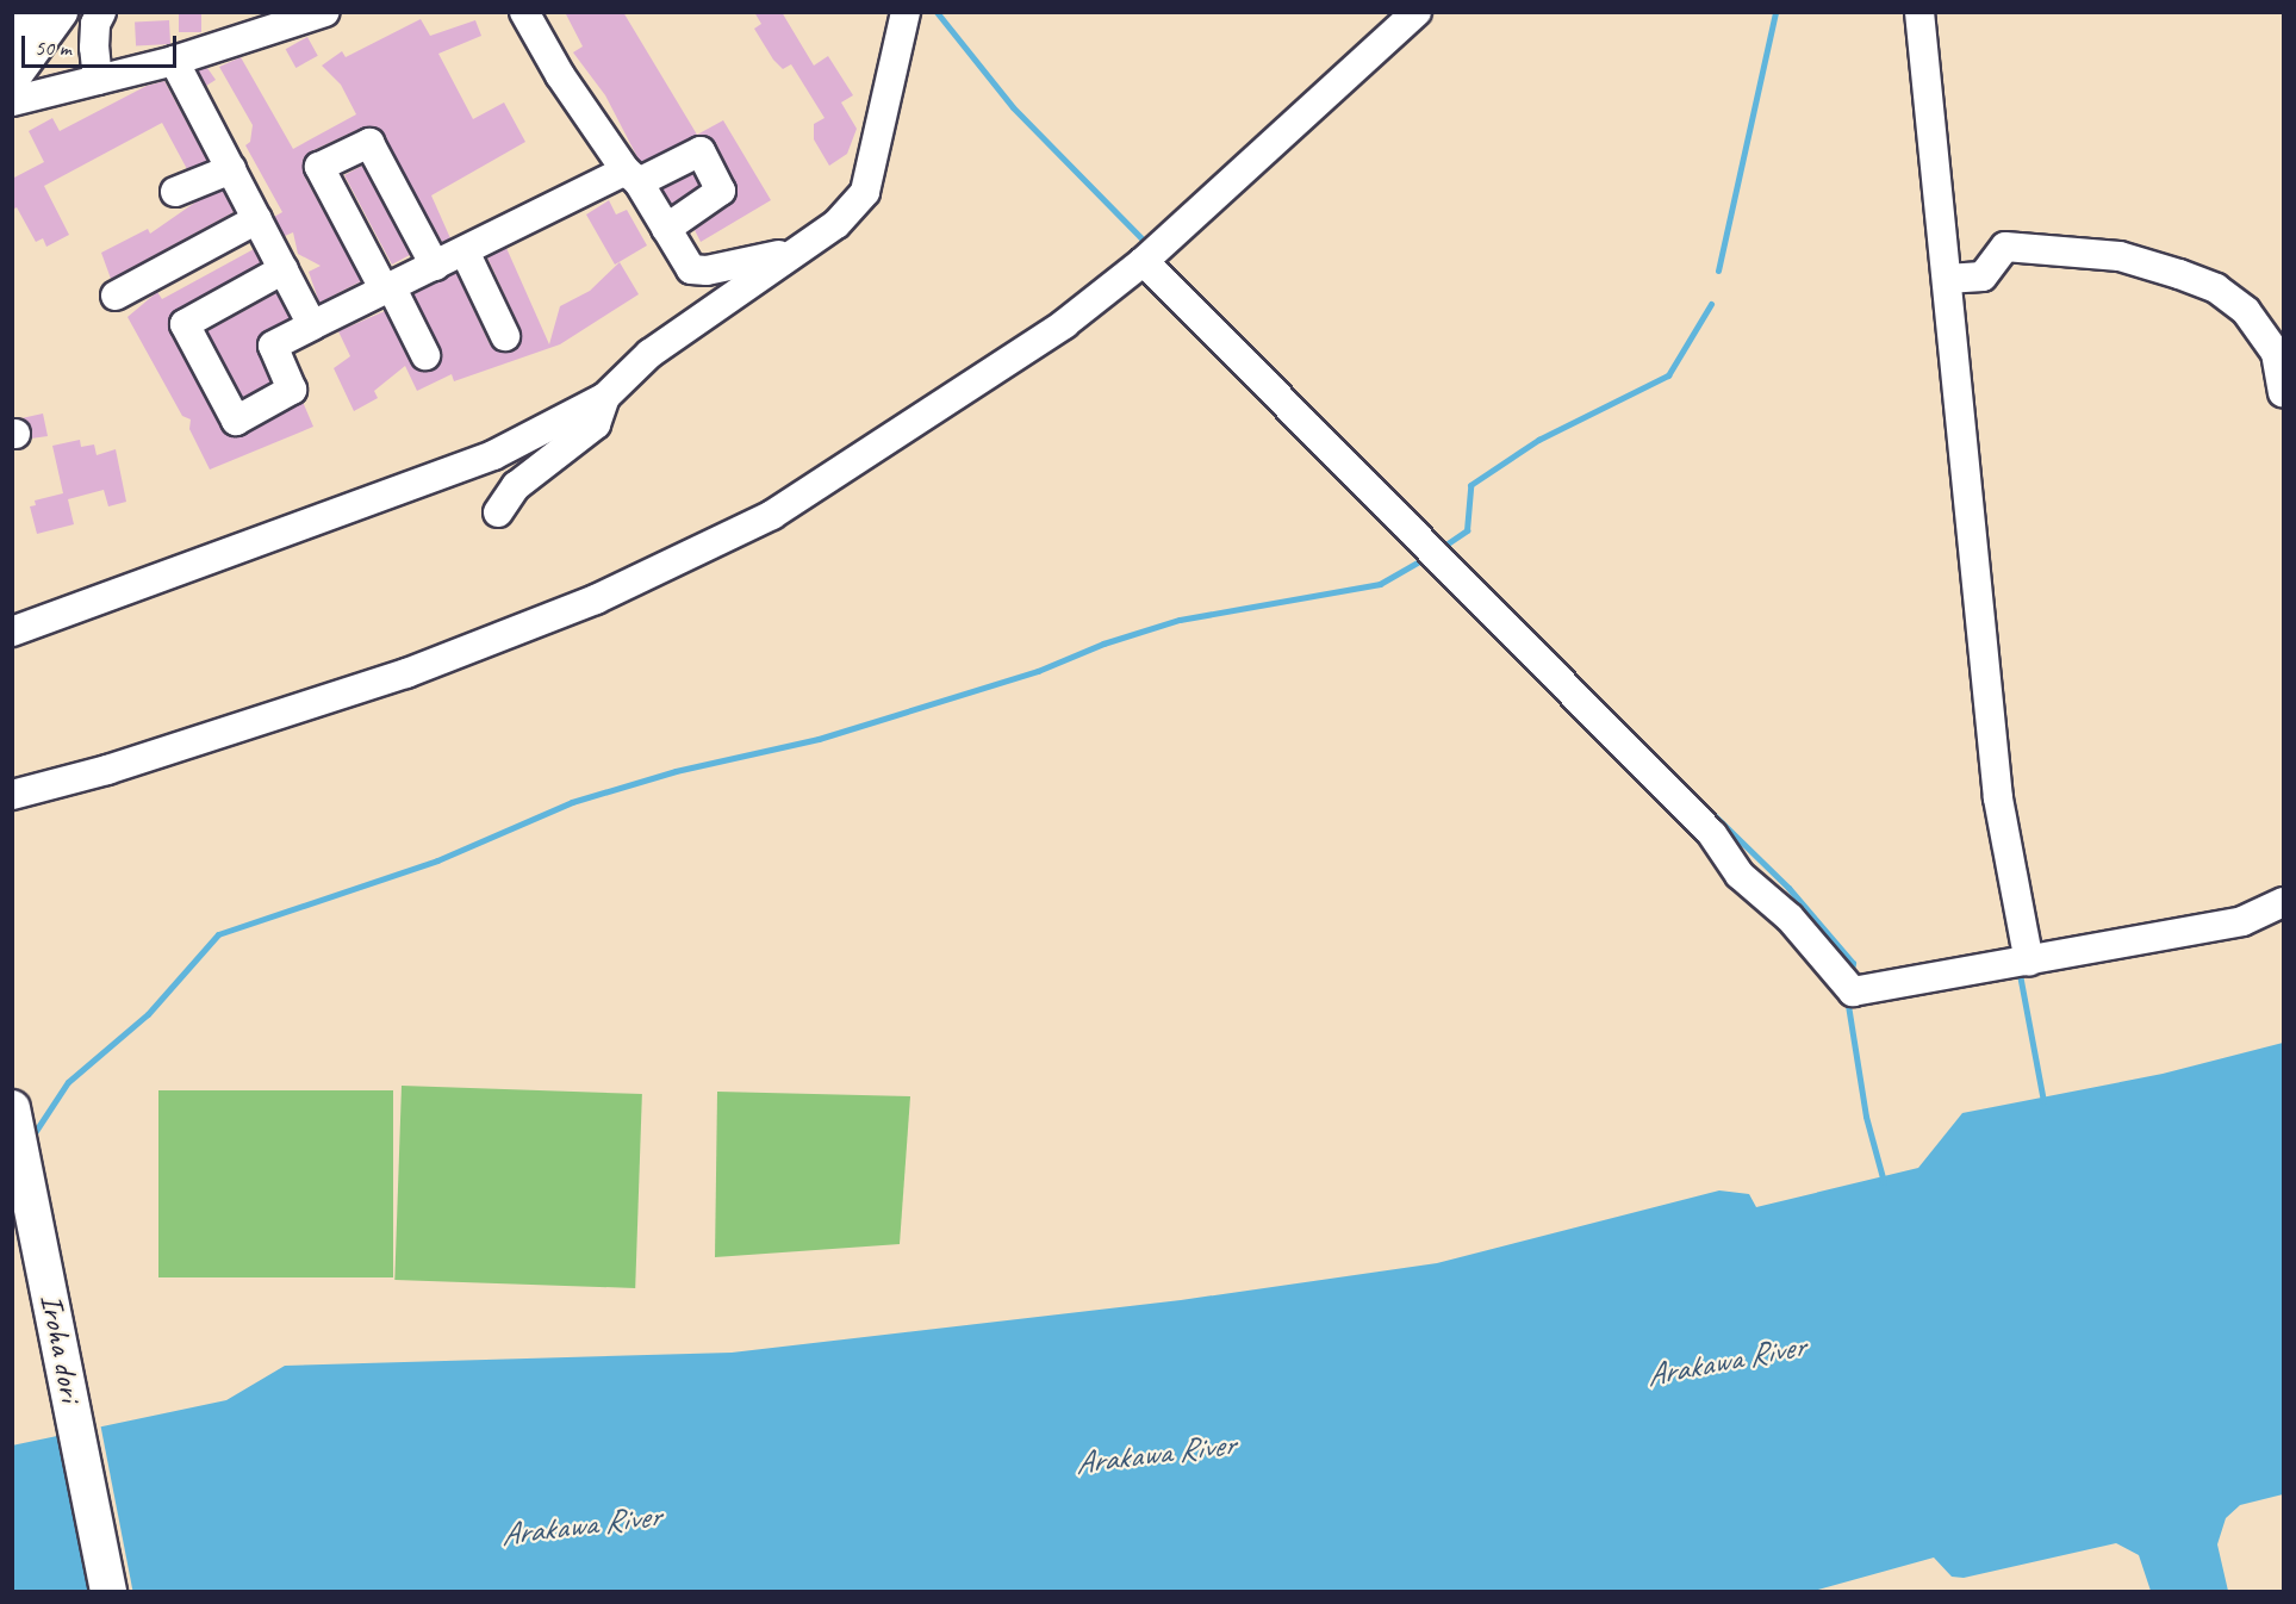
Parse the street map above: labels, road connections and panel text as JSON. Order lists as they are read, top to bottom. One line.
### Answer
{"streets":{"main road":["Iroha dori"]},"water":["Arakawa River"],"scale_bar":"50 m"}
